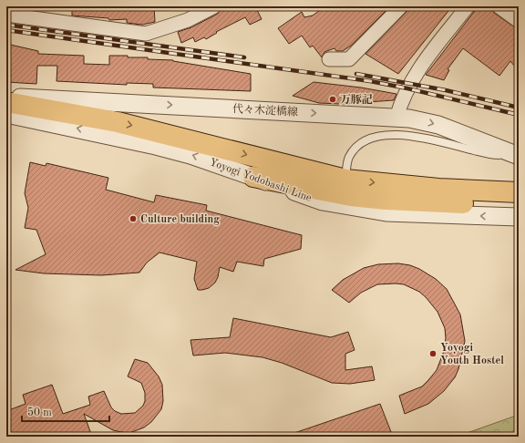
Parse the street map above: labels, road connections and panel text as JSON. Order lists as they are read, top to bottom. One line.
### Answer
{"streets":{"street":["代々木淀橋線","Yoyogi Yodobashi Line"]},"places":["万豚記","Culture building","Yoyogi Youth Hostel"],"scale_bar":"50 m"}
